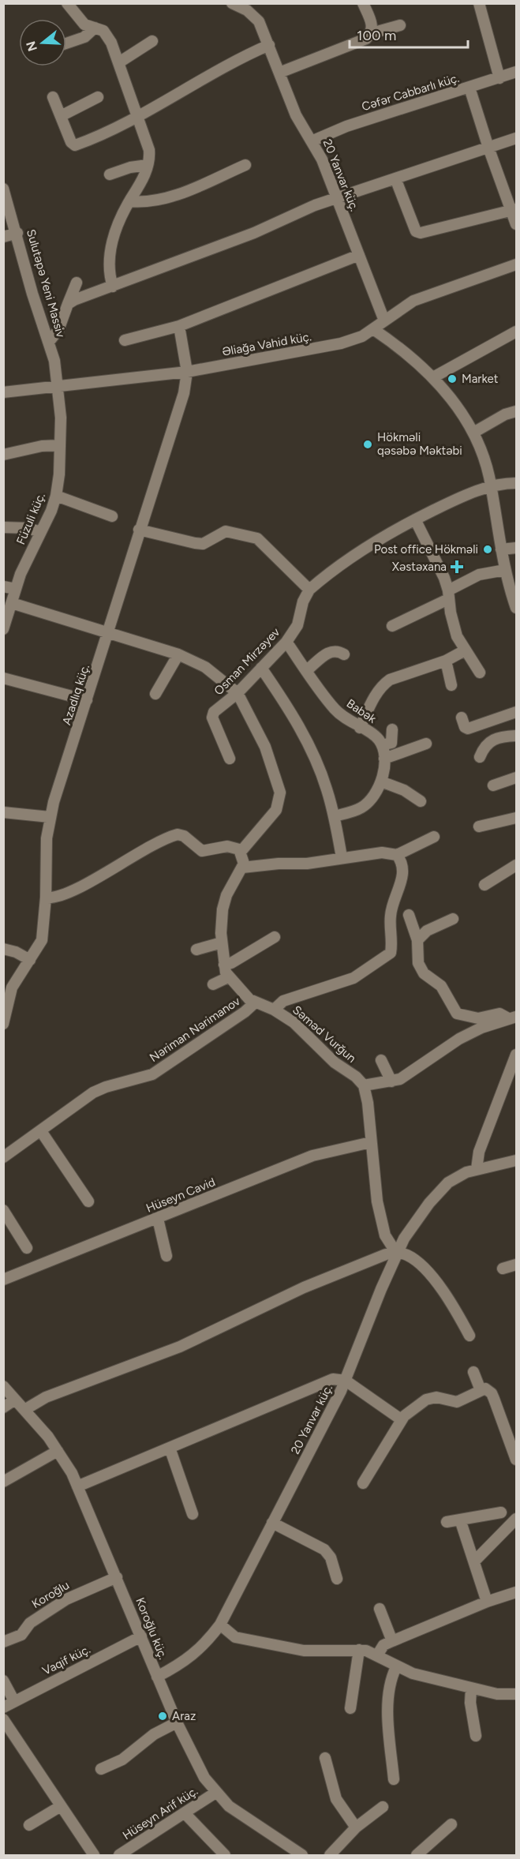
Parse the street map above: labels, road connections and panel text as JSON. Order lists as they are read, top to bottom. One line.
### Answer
{"streets":{"street":["Cəfər Cabbarlı küç.","20 Yanvar küç.","Sulutəpə Yeni Massiv","Əliağa Vahid küç.","Füzuli küç.","Osman Mirzəyev","Azadlıq küç.","Babək","Nəriman Nərimanov","Səməd Vurğun","Hüseyn Cavid","Koroğlu","Koroğlu küç.","Vaqif küç.","Hüseyn Arif küç."]},"crossings":[["Cəfər Cabbarlı küç.","20 Yanvar küç."],["20 Yanvar küç.","Əliağa Vahid küç."],["20 Yanvar küç.","Koroğlu küç."],["Sulutəpə Yeni Massiv","Əliağa Vahid küç."],["Sulutəpə Yeni Massiv","Füzuli küç."],["Əliağa Vahid küç.","Füzuli küç."],["Əliağa Vahid küç.","Azadlıq küç."],["Osman Mirzəyev","Babək"],["Nəriman Nərimanov","Səməd Vurğun"],["Koroğlu","Koroğlu küç."],["Koroğlu küç.","Vaqif küç."],["Koroğlu küç.","Hüseyn Arif küç."]],"places":{"other":["Market","Hökməli qəsəbə Məktəbi","Post office Hökməli","Araz"],"health":["Xəstəxana"]},"scale_bar":"100 m","north":"left"}
